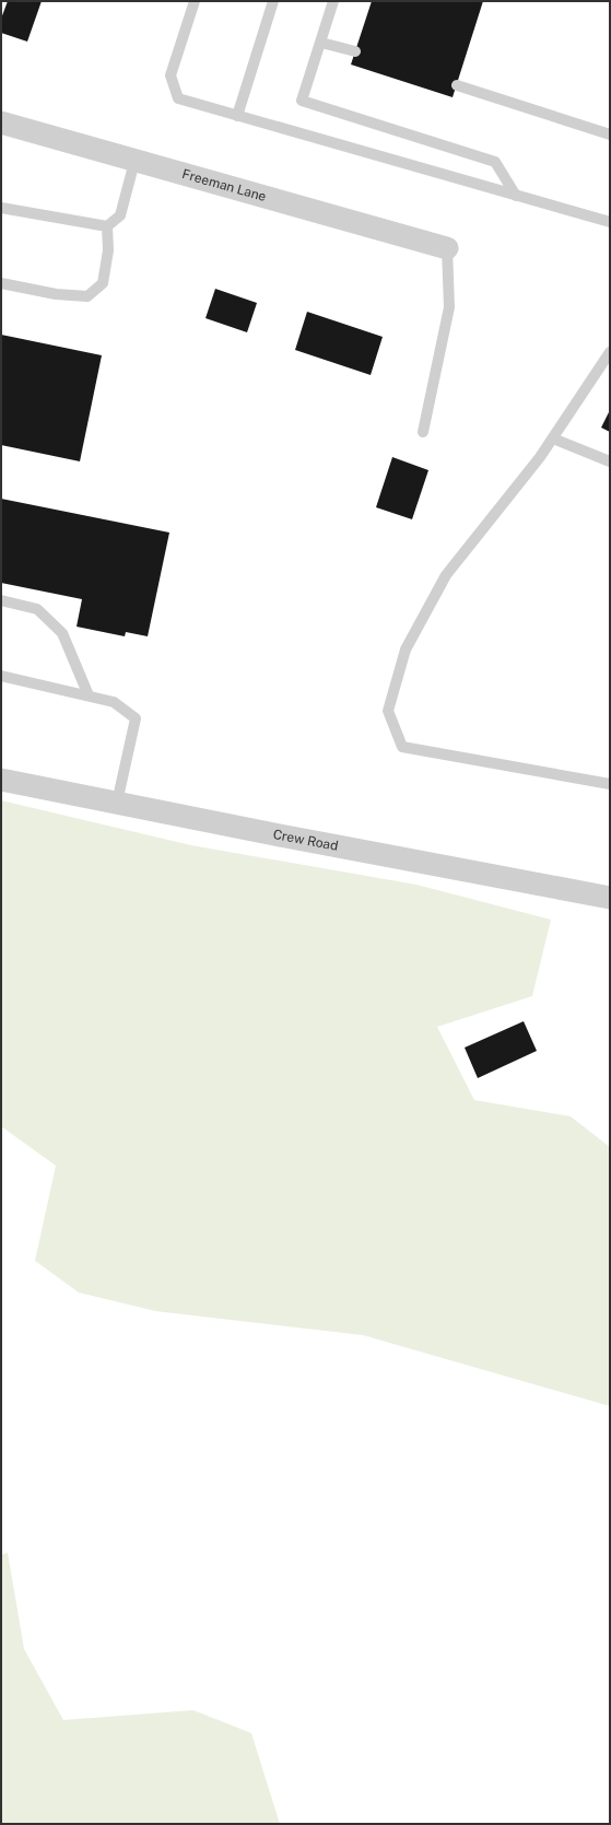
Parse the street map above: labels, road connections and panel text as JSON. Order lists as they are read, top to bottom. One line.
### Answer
{"streets":{"street":["Freeman Lane","Crew Road"]}}
